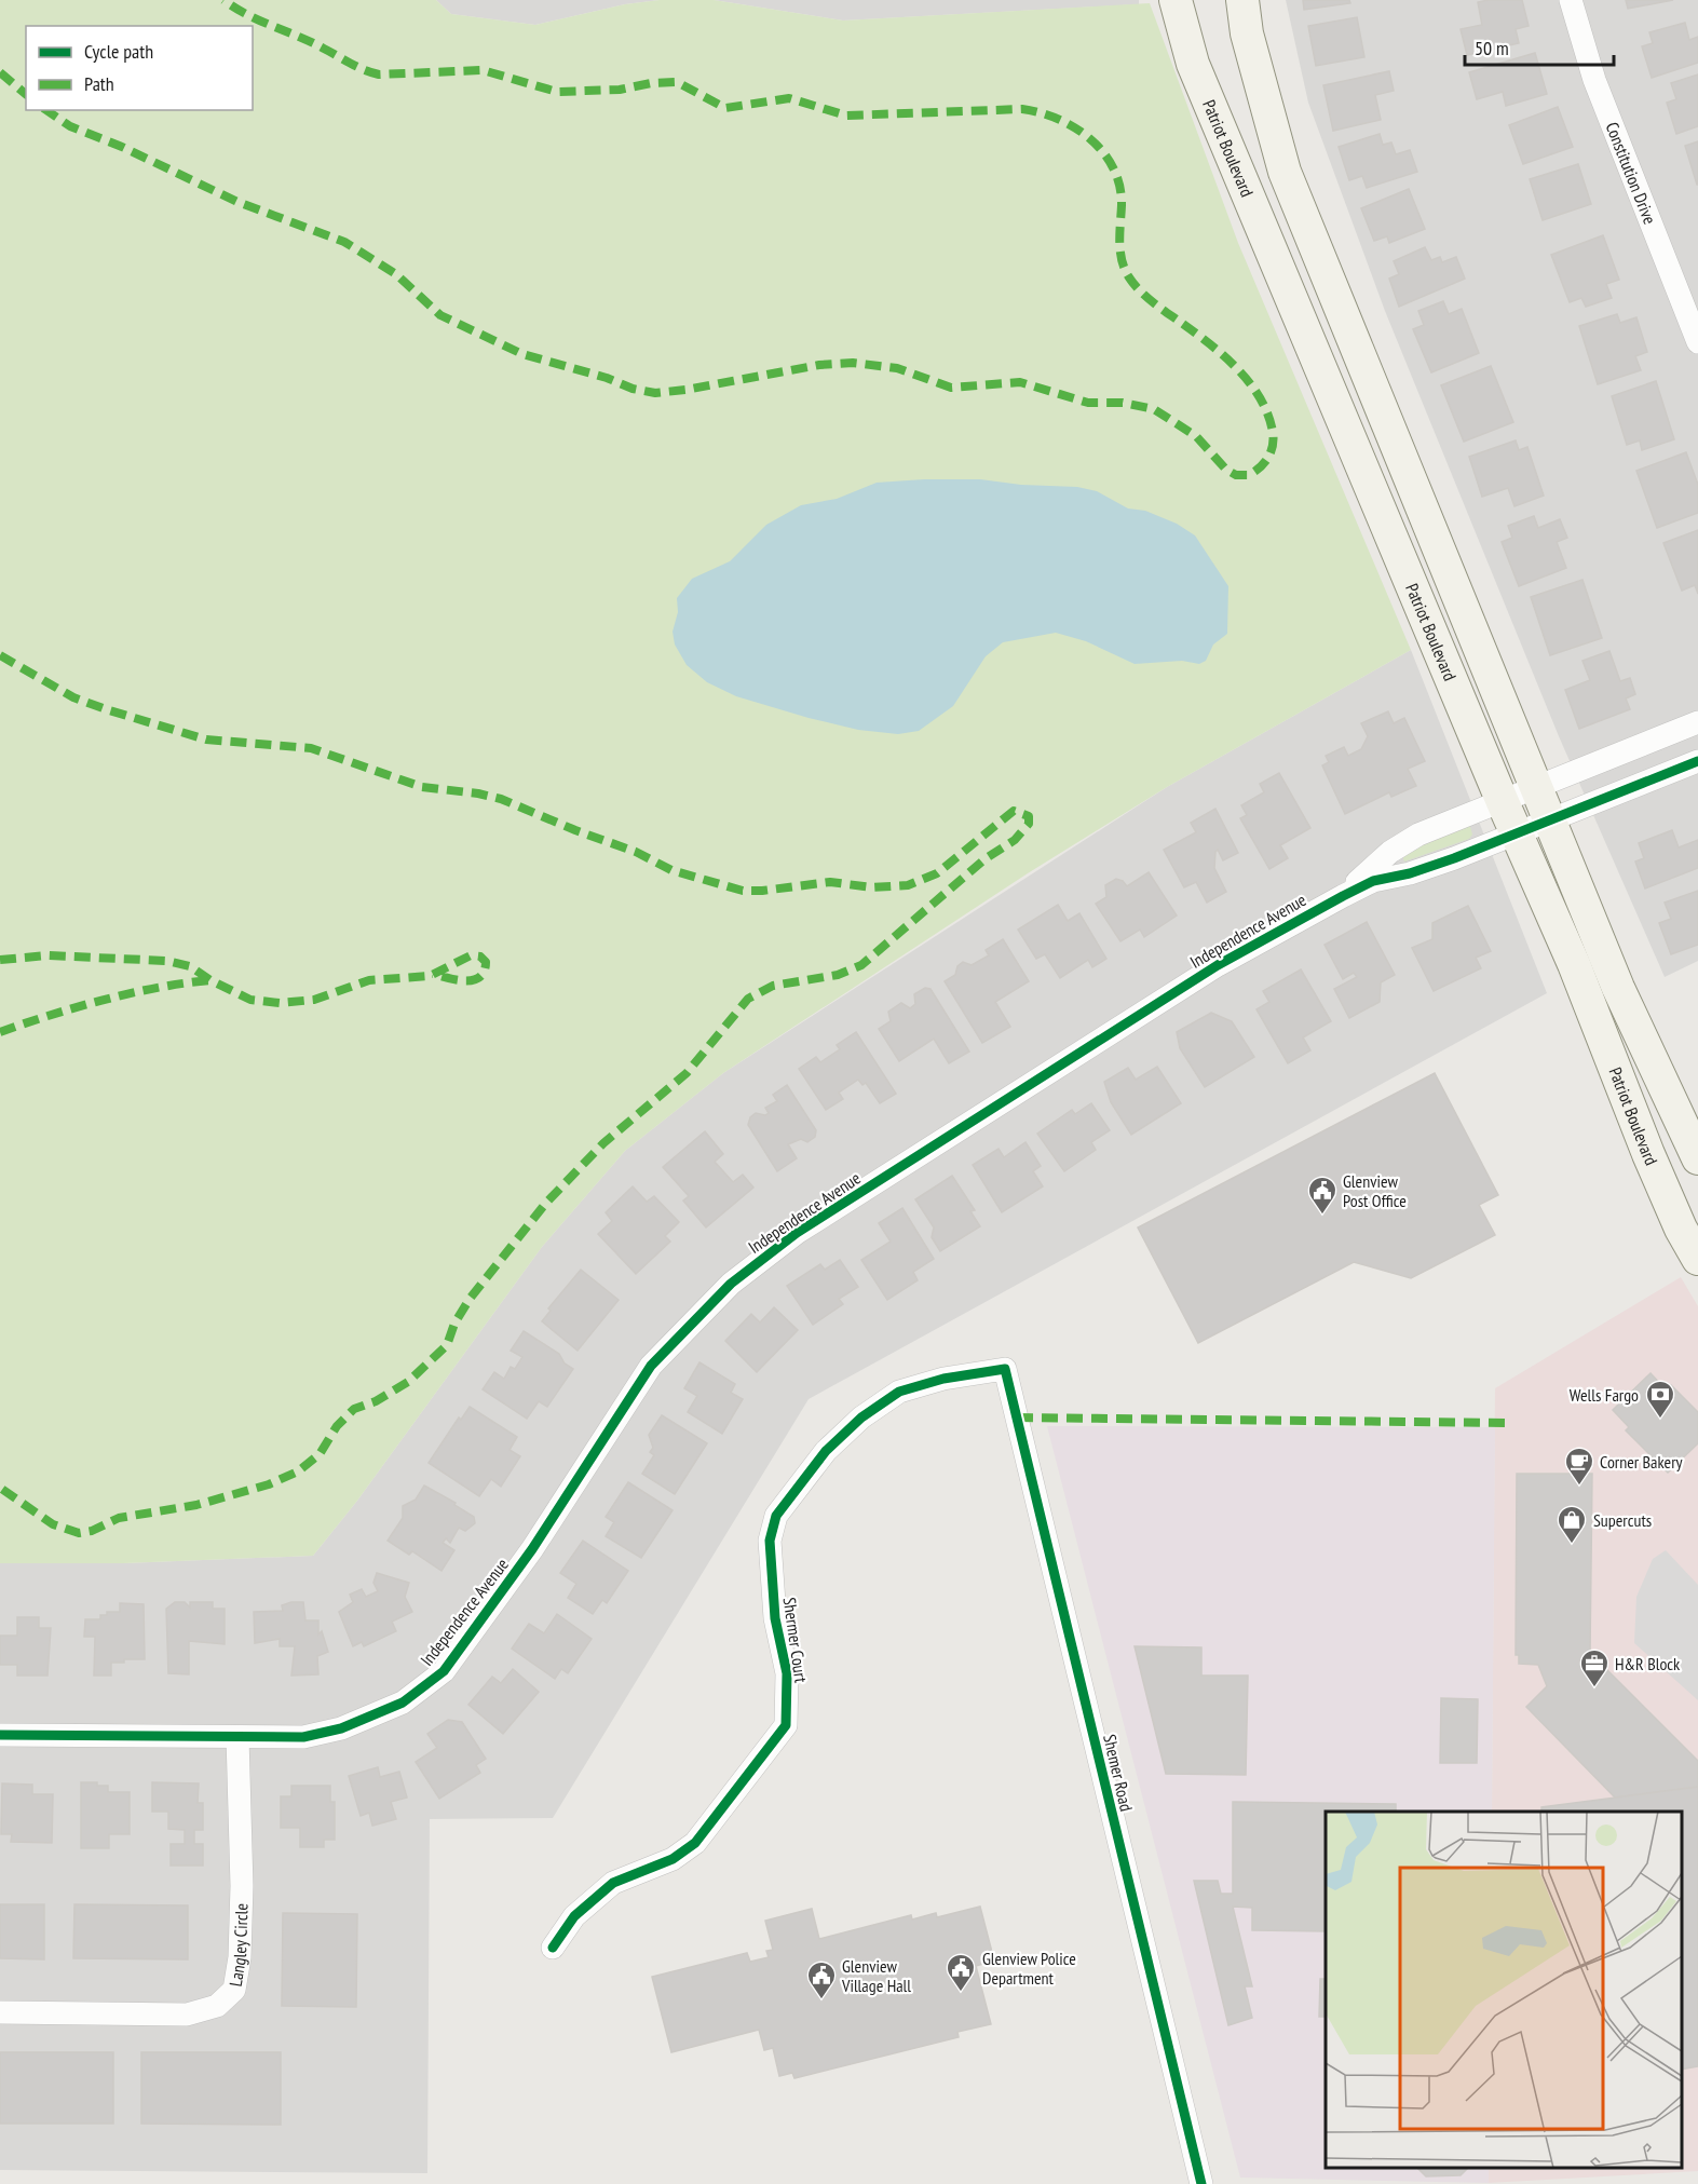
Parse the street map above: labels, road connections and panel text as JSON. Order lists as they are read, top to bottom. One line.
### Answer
{"streets":{"main road":["Patriot Boulevard"],"street":["Constitution Drive","Independence Avenue","Shermer Court","Shemer Road","Langley Circle"]},"crossings":[["Patriot Boulevard","Independence Avenue"],["Independence Avenue","Langley Circle"],["Shermer Court","Shemer Road"]],"places":{"public building":["Glenview Post Office","Glenview Police Department","Glenview Village Hall"],"bank":["Wells Fargo"],"cafe":["Corner Bakery"],"shop":["Supercuts"],"office":["H&R Block"]},"legend":["Cycle path","Path"],"scale_bar":"50 m"}
